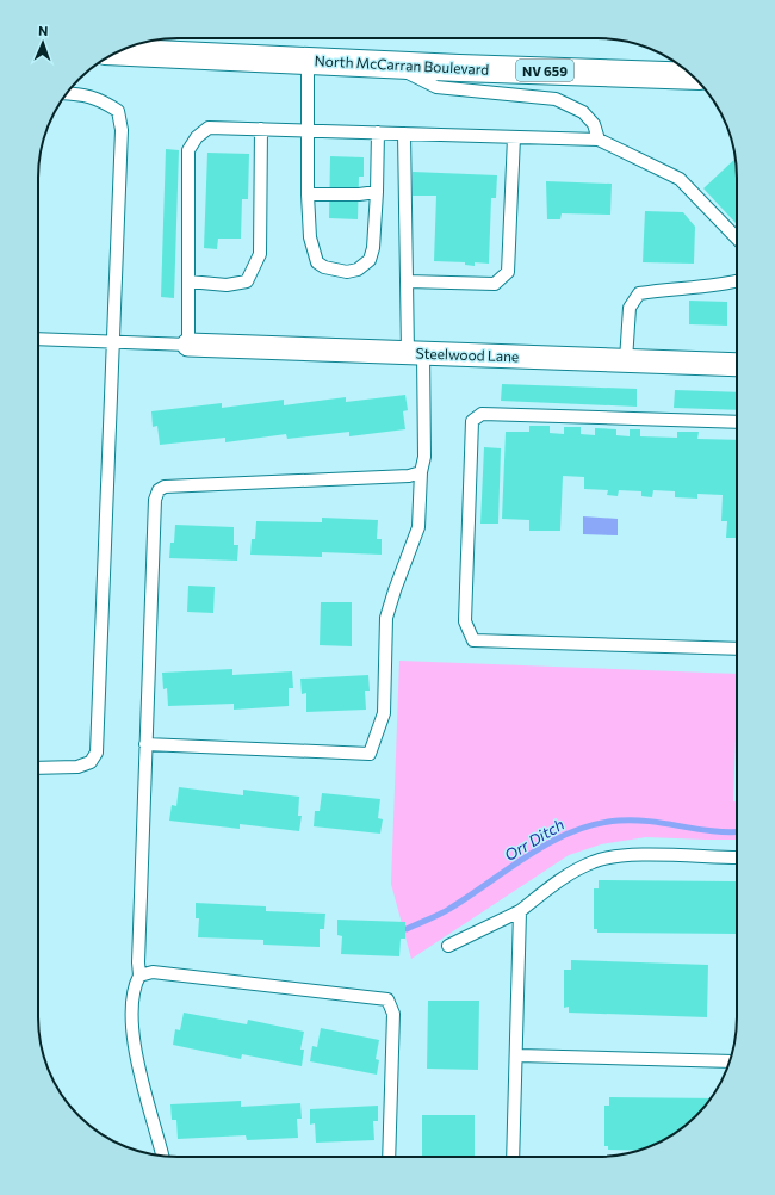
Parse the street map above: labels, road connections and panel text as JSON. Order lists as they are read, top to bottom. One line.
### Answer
{"streets":{"main road":["North McCarran Boulevard","NV 659"],"street":["Steelwood Lane"]},"water":["Orr Ditch"],"north":"top"}
